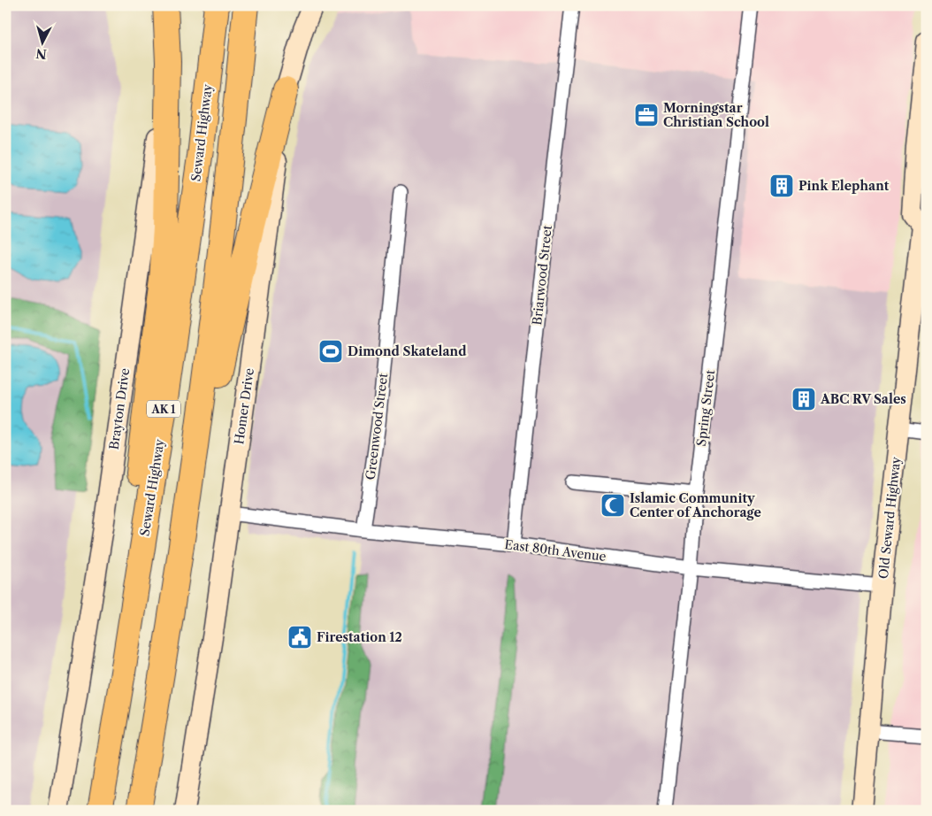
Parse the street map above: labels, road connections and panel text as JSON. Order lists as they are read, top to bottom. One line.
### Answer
{"streets":{"highway":["Seward Highway","AK 1"],"street":["Briarwood Street","Homer Drive","Spring Street","Brayton Drive","Greenwood Street","Old Seward Highway","East 80th Avenue"]},"crossings":[["Briarwood Street","East 80th Avenue"],["Homer Drive","East 80th Avenue"],["Spring Street","East 80th Avenue"],["Greenwood Street","East 80th Avenue"],["Old Seward Highway","East 80th Avenue"]],"places":{"office":["Morningstar Christian School"],"building":["Pink Elephant","ABC RV Sales"],"sports":["Dimond Skateland"],"mosque":["Islamic Community Center of Anchorage"],"public building":["Firestation 12"]},"north":"bottom"}
